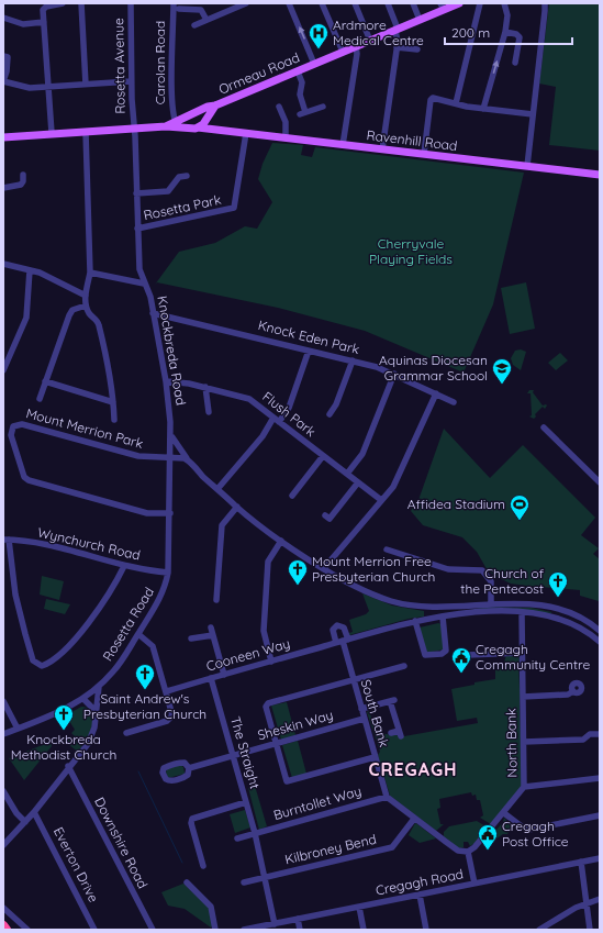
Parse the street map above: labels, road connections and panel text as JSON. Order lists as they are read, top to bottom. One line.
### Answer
{"streets":{"main road":["Ormeau Road","Ravenhill Road"],"street":["Carolan Road","Rosetta Avenue","Rosetta Park","Knock Eden Park","Knockbreda Road","Flush Park","Mount Merrion Park","Wynchurch Road","Rosetta Road","Cooneen Way","South Bank","Sheskin Way","North Bank","The Straight","Burntollet Way","Downshire Road","Kilbroney Bend","Everton Drive","Cregagh Road"]},"crossings":[["Carolan Road","Ormeau Road"],["Rosetta Avenue","Ormeau Road"],["Rosetta Avenue","Rosetta Park"],["Ormeau Road","Ravenhill Road"],["Ormeau Road","Rosetta Park"],["Ravenhill Road","Rosetta Park"],["Rosetta Park","Knockbreda Road"],["Knock Eden Park","Knockbreda Road"],["Knockbreda Road","Flush Park"],["Knockbreda Road","Rosetta Road"],["Mount Merrion Park","Rosetta Road"],["Wynchurch Road","Rosetta Road"],["Cooneen Way","South Bank"],["Cooneen Way","North Bank"],["Cooneen Way","The Straight"],["South Bank","Sheskin Way"],["South Bank","Burntollet Way"],["Sheskin Way","The Straight"],["The Straight","Burntollet Way"],["The Straight","Kilbroney Bend"],["The Straight","Cregagh Road"]],"districts":["CREGAGH"],"parks":["Cherryvale Playing Fields"],"places":{"hospital":["Ardmore Medical Centre"],"school or university":["Aquinas Diocesan Grammar School"],"sports":["Affidea Stadium"],"church":["Mount Merrion Free Presbyterian Church","Church of the Pentecost","Saint Andrew's Presbyterian Church","Knockbreda Methodist Church"],"public building":["Cregagh Community Centre","Cregagh Post Office"]},"scale_bar":"200 m"}
